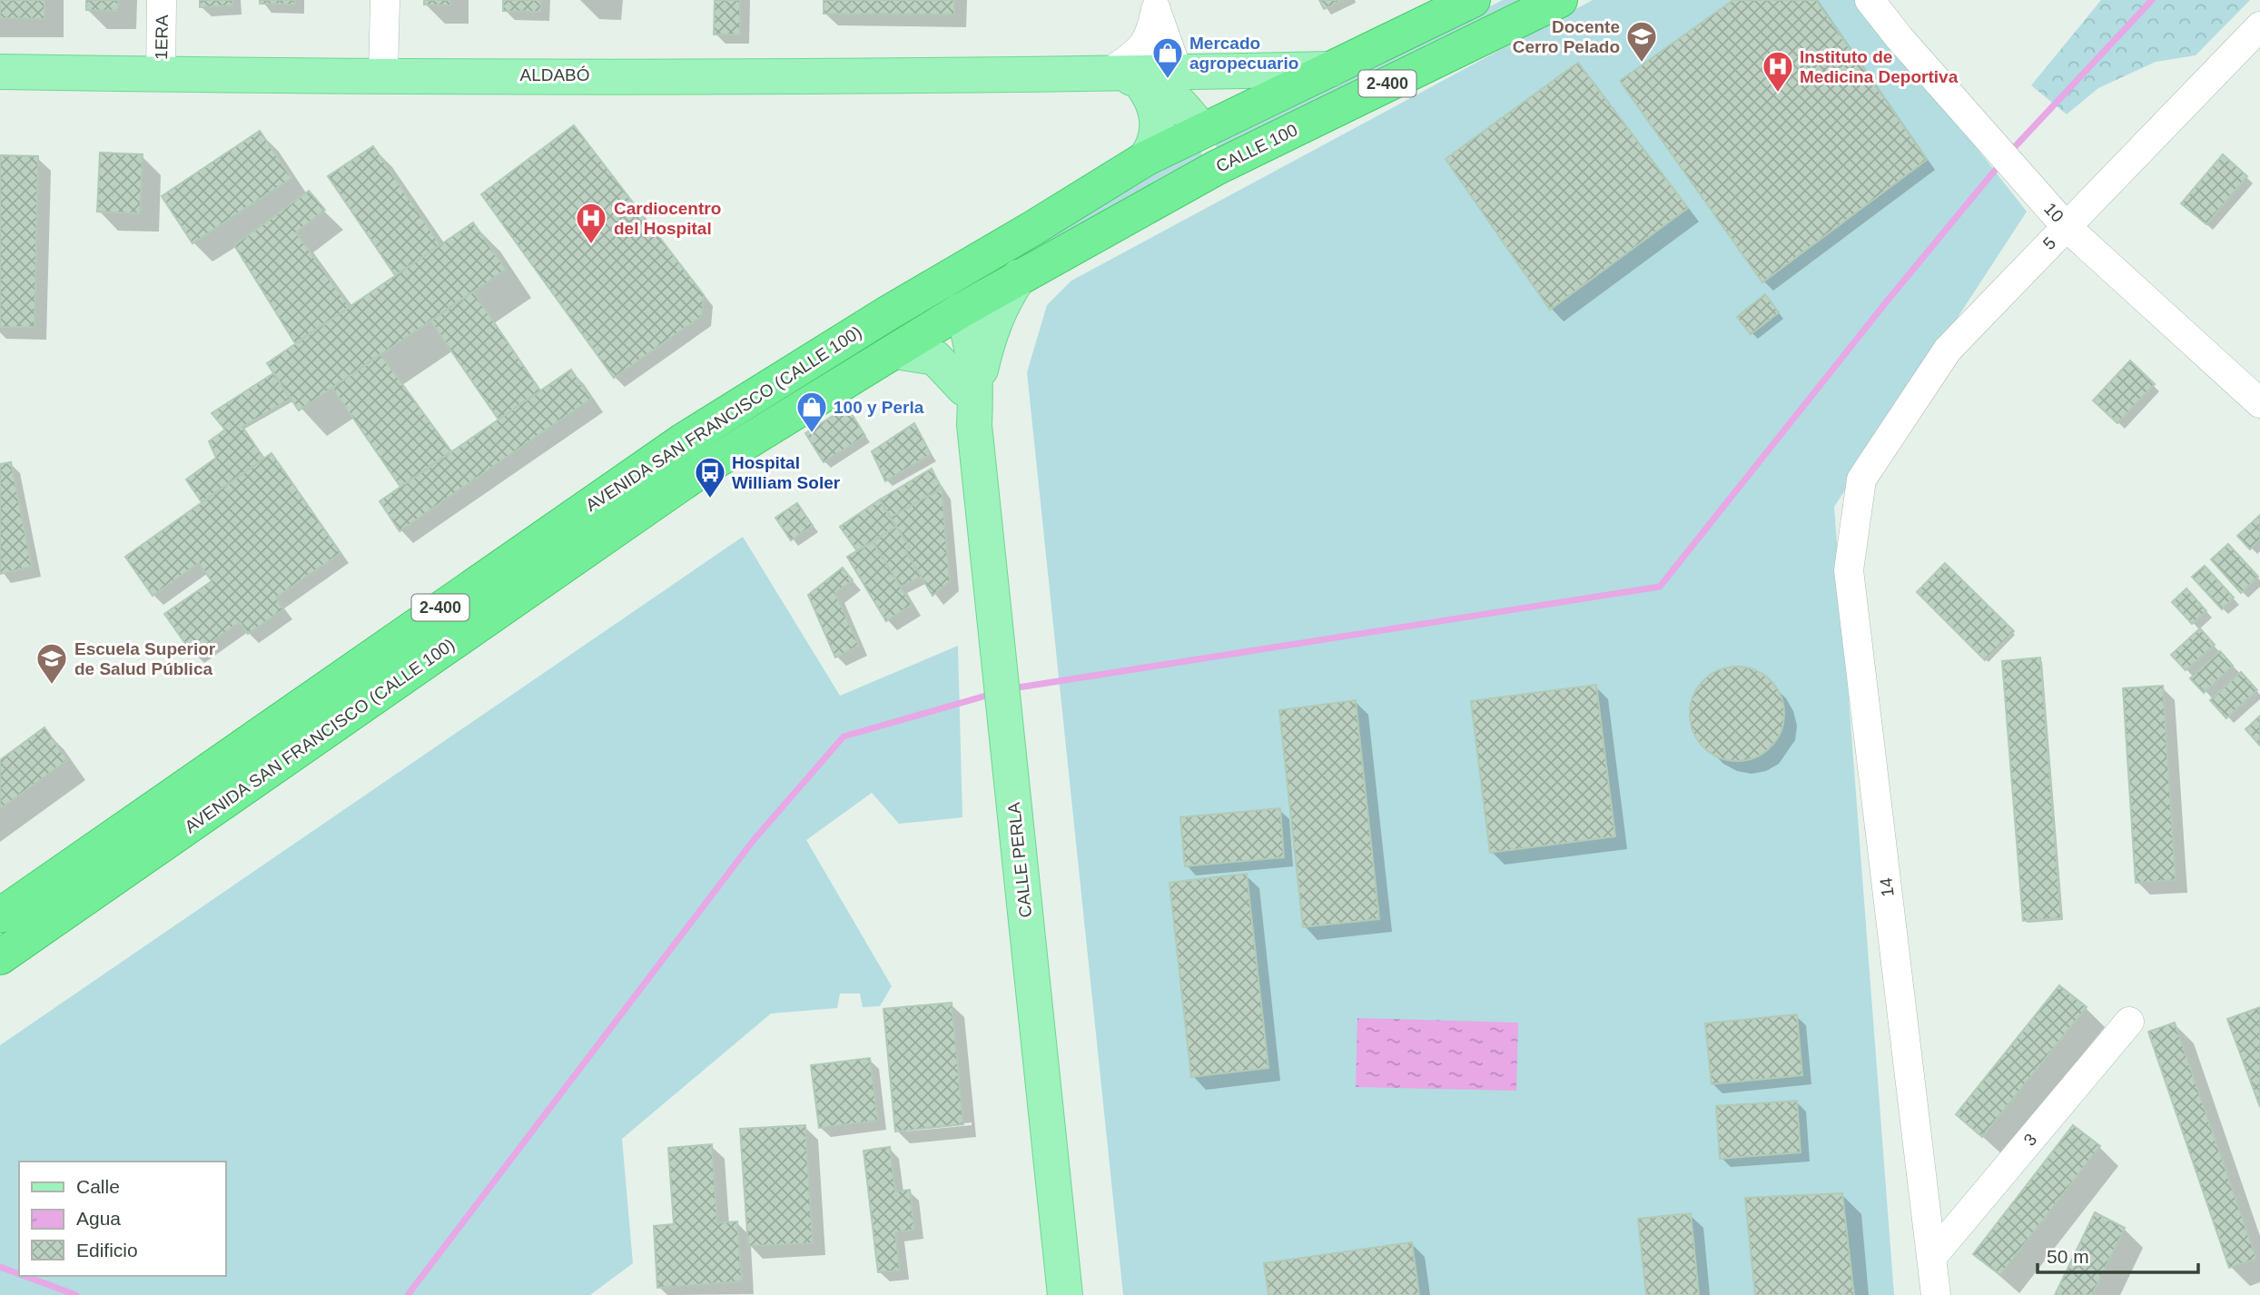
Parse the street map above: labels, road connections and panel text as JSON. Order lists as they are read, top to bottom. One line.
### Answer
{"streets":{"highway":["2-400","CALLE 100","AVENIDA SAN FRANCISCO (CALLE 100)"],"main road":["ALDABÓ","CALLE PERLA"],"street":["1ERA","10","5","14","3"]},"crossings":[["1ERA","ALDABÓ"],["ALDABÓ","2-400"],["2-400","AVENIDA SAN FRANCISCO (CALLE 100)"],["CALLE 100","AVENIDA SAN FRANCISCO (CALLE 100)"],["CALLE 100","CALLE PERLA"],["10","5"],["5","14"],["AVENIDA SAN FRANCISCO (CALLE 100)","CALLE PERLA"],["14","3"]],"places":{"school or university":["Docente Cerro Pelado","Escuela Superior de Salud Pública"],"shop":["Mercado agropecuario","100 y Perla"],"hospital":["Instituto de Medicina Deportiva","Cardiocentro del Hospital"],"bus stop":["Hospital William Soler"]},"legend":["Calle","Agua","Edificio"],"scale_bar":"50 m"}
